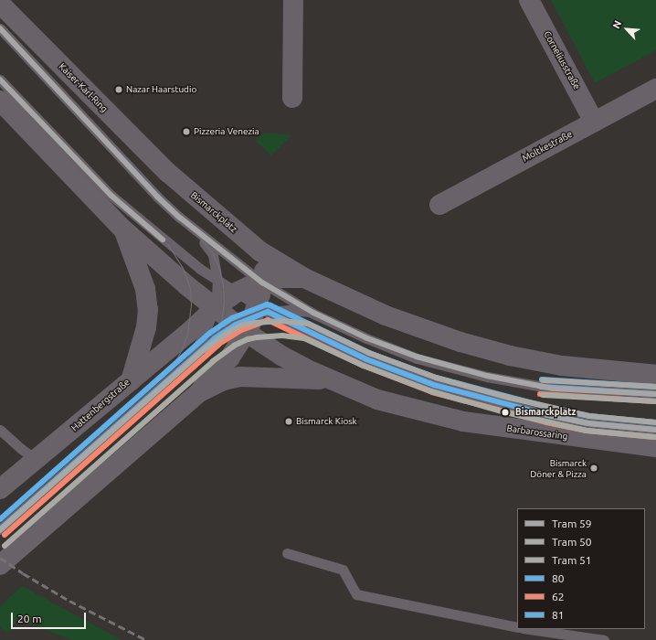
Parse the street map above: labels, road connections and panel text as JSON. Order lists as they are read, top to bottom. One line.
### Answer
{"streets":{"street":["Corneliusstraße","Kaiser-Karl-Ring","Moltkestraße","Bismarckplatz","Hattenbergstraße","Barbarossaring"]},"crossings":[["Corneliusstraße","Moltkestraße"],["Kaiser-Karl-Ring","Bismarckplatz"],["Bismarckplatz","Hattenbergstraße"]],"places":["Nazar Haarstudio","Pizzeria Venezia","Bismarckplatz","Bismarck Kiosk","Bismarck Döner & Pizza"],"lines":["tram line 59","transit line 81","transit line 80","transit line 62","tram line 51","tram line 50"],"legend":["Tram 59","Tram 50","Tram 51","80","62","81"],"scale_bar":"20 m","north":"top left"}
